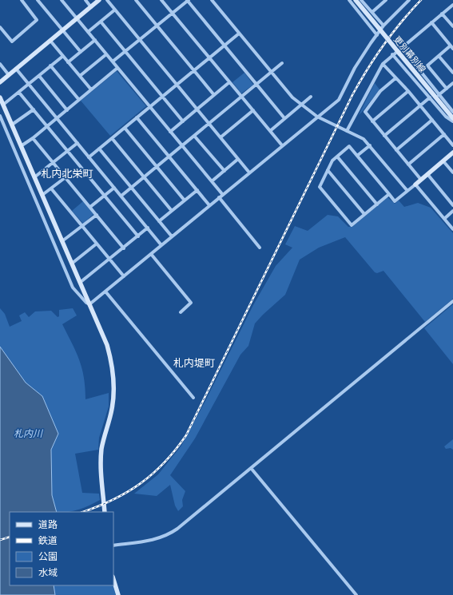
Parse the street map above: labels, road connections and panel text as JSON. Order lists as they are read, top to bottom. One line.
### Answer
{"streets":{"street":["更別幕別線"]},"districts":["札内北栄町","札内堤町"],"water":["札内川"],"legend":["道路","鉄道","公園","水域"]}
